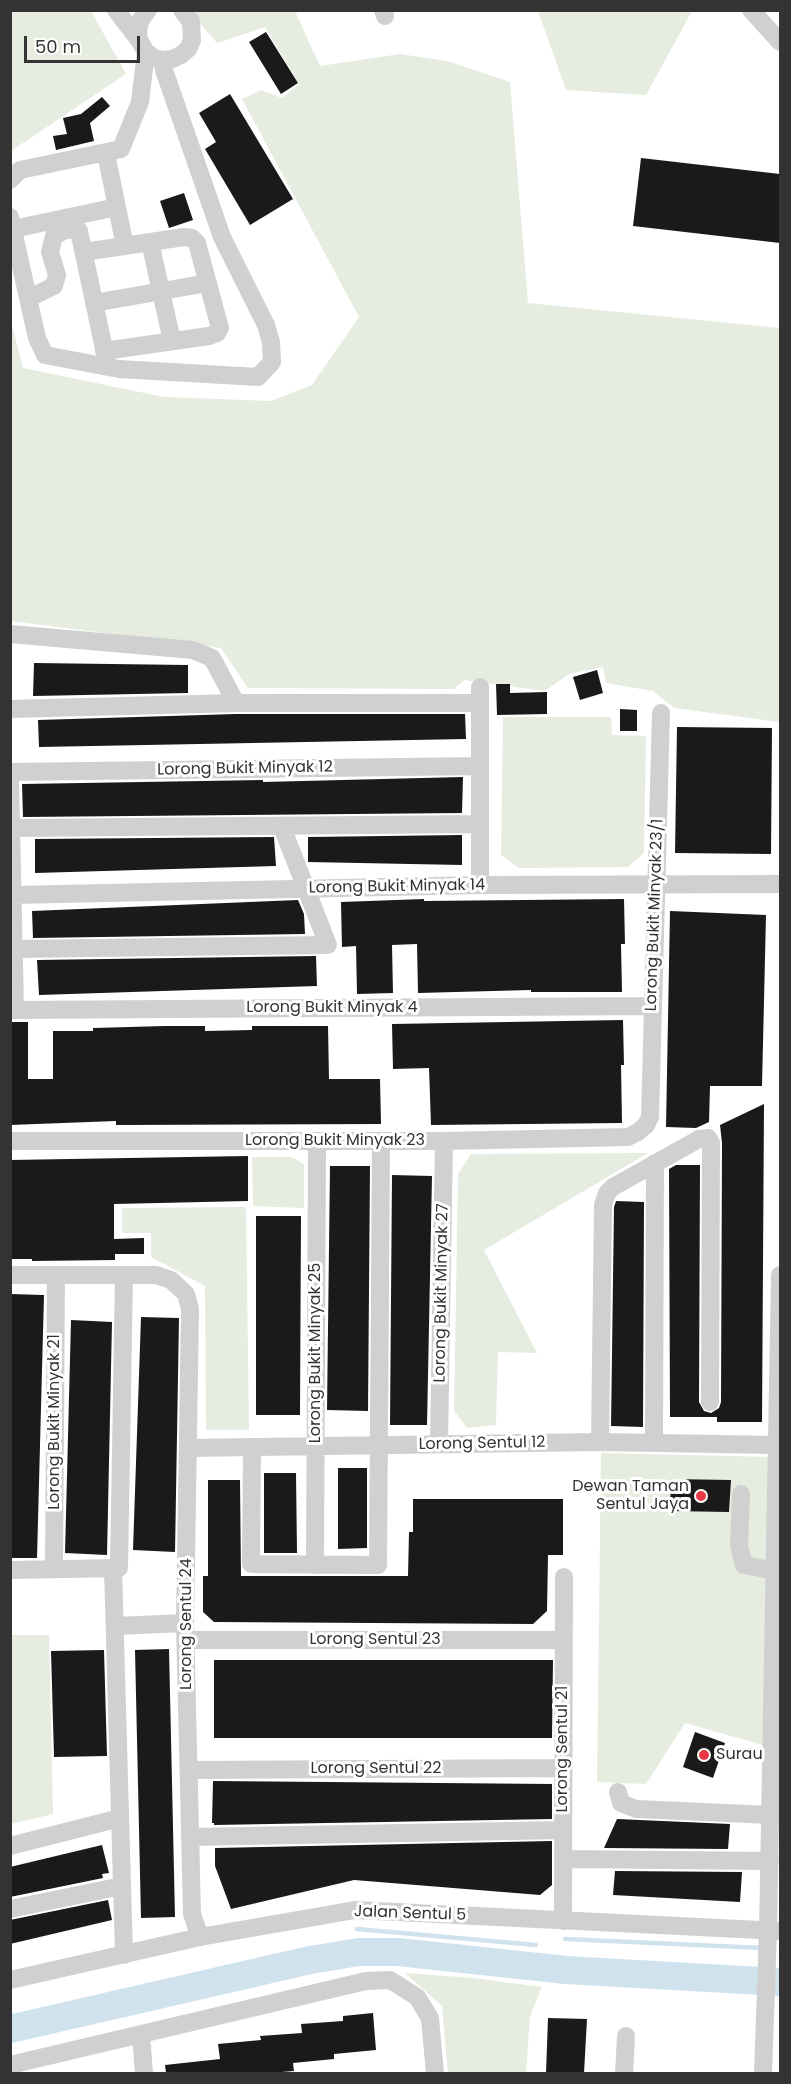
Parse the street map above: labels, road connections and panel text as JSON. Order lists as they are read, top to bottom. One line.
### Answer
{"streets":{"street":["Lorong Bukit Minyak 12","Lorong Bukit Minyak 14","Lorong Bukit Minyak 23/1","Lorong Bukit Minyak 4","Lorong Bukit Minyak 23","Lorong Bukit Minyak 27","Lorong Bukit Minyak 25","Lorong Bukit Minyak 21","Lorong Sentul 12","Lorong Sentul 24","Lorong Sentul 23","Lorong Sentul 21","Lorong Sentul 22","Jalan Sentul 5"]},"crossings":[["Lorong Bukit Minyak 14","Lorong Bukit Minyak 23/1"],["Lorong Bukit Minyak 23/1","Lorong Bukit Minyak 4"],["Lorong Bukit Minyak 23/1","Lorong Bukit Minyak 23"],["Lorong Bukit Minyak 23","Lorong Bukit Minyak 27"],["Lorong Bukit Minyak 23","Lorong Bukit Minyak 25"],["Lorong Bukit Minyak 27","Lorong Sentul 12"],["Lorong Bukit Minyak 25","Lorong Sentul 12"],["Lorong Sentul 12","Lorong Sentul 24"],["Lorong Sentul 24","Lorong Sentul 23"],["Lorong Sentul 24","Lorong Sentul 22"],["Lorong Sentul 24","Jalan Sentul 5"],["Lorong Sentul 23","Lorong Sentul 21"],["Lorong Sentul 21","Lorong Sentul 22"],["Lorong Sentul 21","Jalan Sentul 5"]],"places":["Dewan Taman Sentul Jaya","Surau"],"scale_bar":"50 m"}
